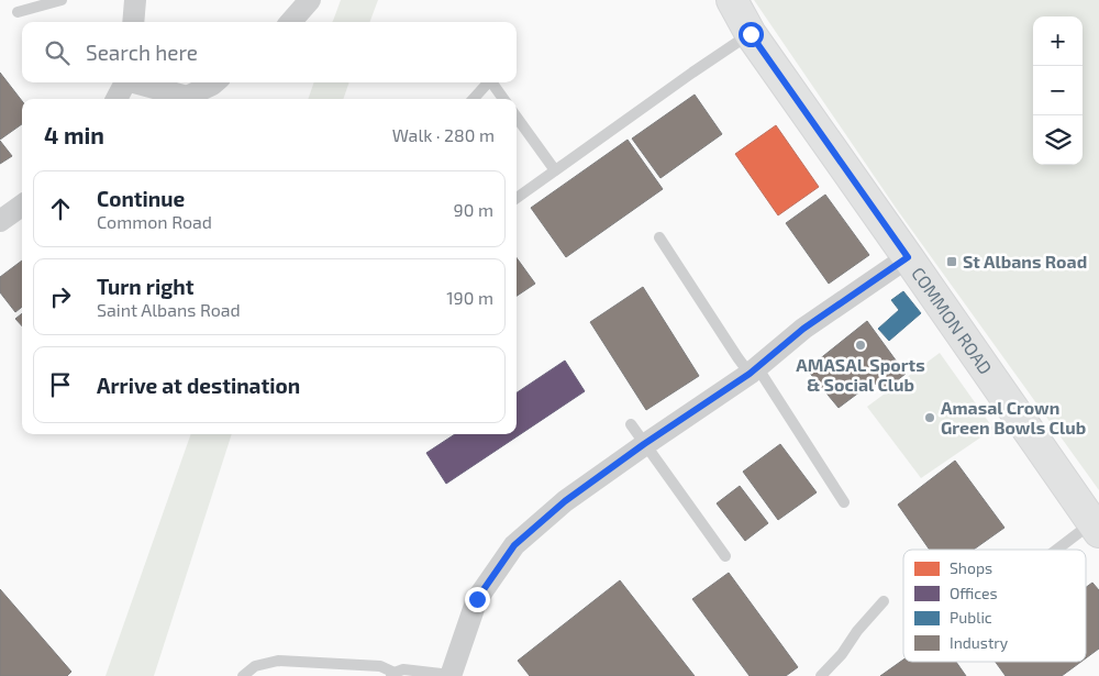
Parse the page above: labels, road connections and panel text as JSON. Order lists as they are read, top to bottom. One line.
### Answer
{"streets":{"street":["COMMON ROAD"]},"places":{"transit":["St Albans Road"],"other":["AMASAL Sports & Social Club","Amasal Crown Green Bowls Club"]},"legend":["Shops","Offices","Public","Industry"],"page":{"map_buttons":["+","−"],"search":"Search here","heading":["4 min","Walk · 280 m"],"list":[["Continue","Common Road","90 m"],["Turn right","Saint Albans Road","190 m"],"Arrive at destination"]}}
